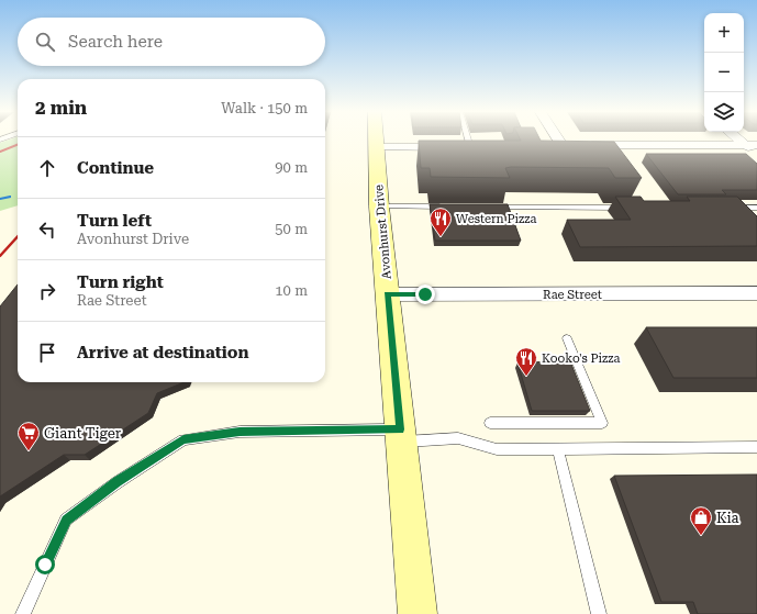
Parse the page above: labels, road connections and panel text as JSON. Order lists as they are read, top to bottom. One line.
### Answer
{"streets":{"street":["Avonhurst Drive","Rae Street"]},"crossings":[["Avonhurst Drive","Rae Street"]],"places":{"restaurant":["Western Pizza","Kooko's Pizza"],"supermarket":["Giant Tiger"],"shop":["Kia"]},"page":{"map_buttons":["+","−"],"search":"Search here","heading":["2 min","Walk · 150 m"],"list":[["Continue","90 m"],["Turn left","Avonhurst Drive","50 m"],["Turn right","Rae Street","10 m"],"Arrive at destination"]}}
